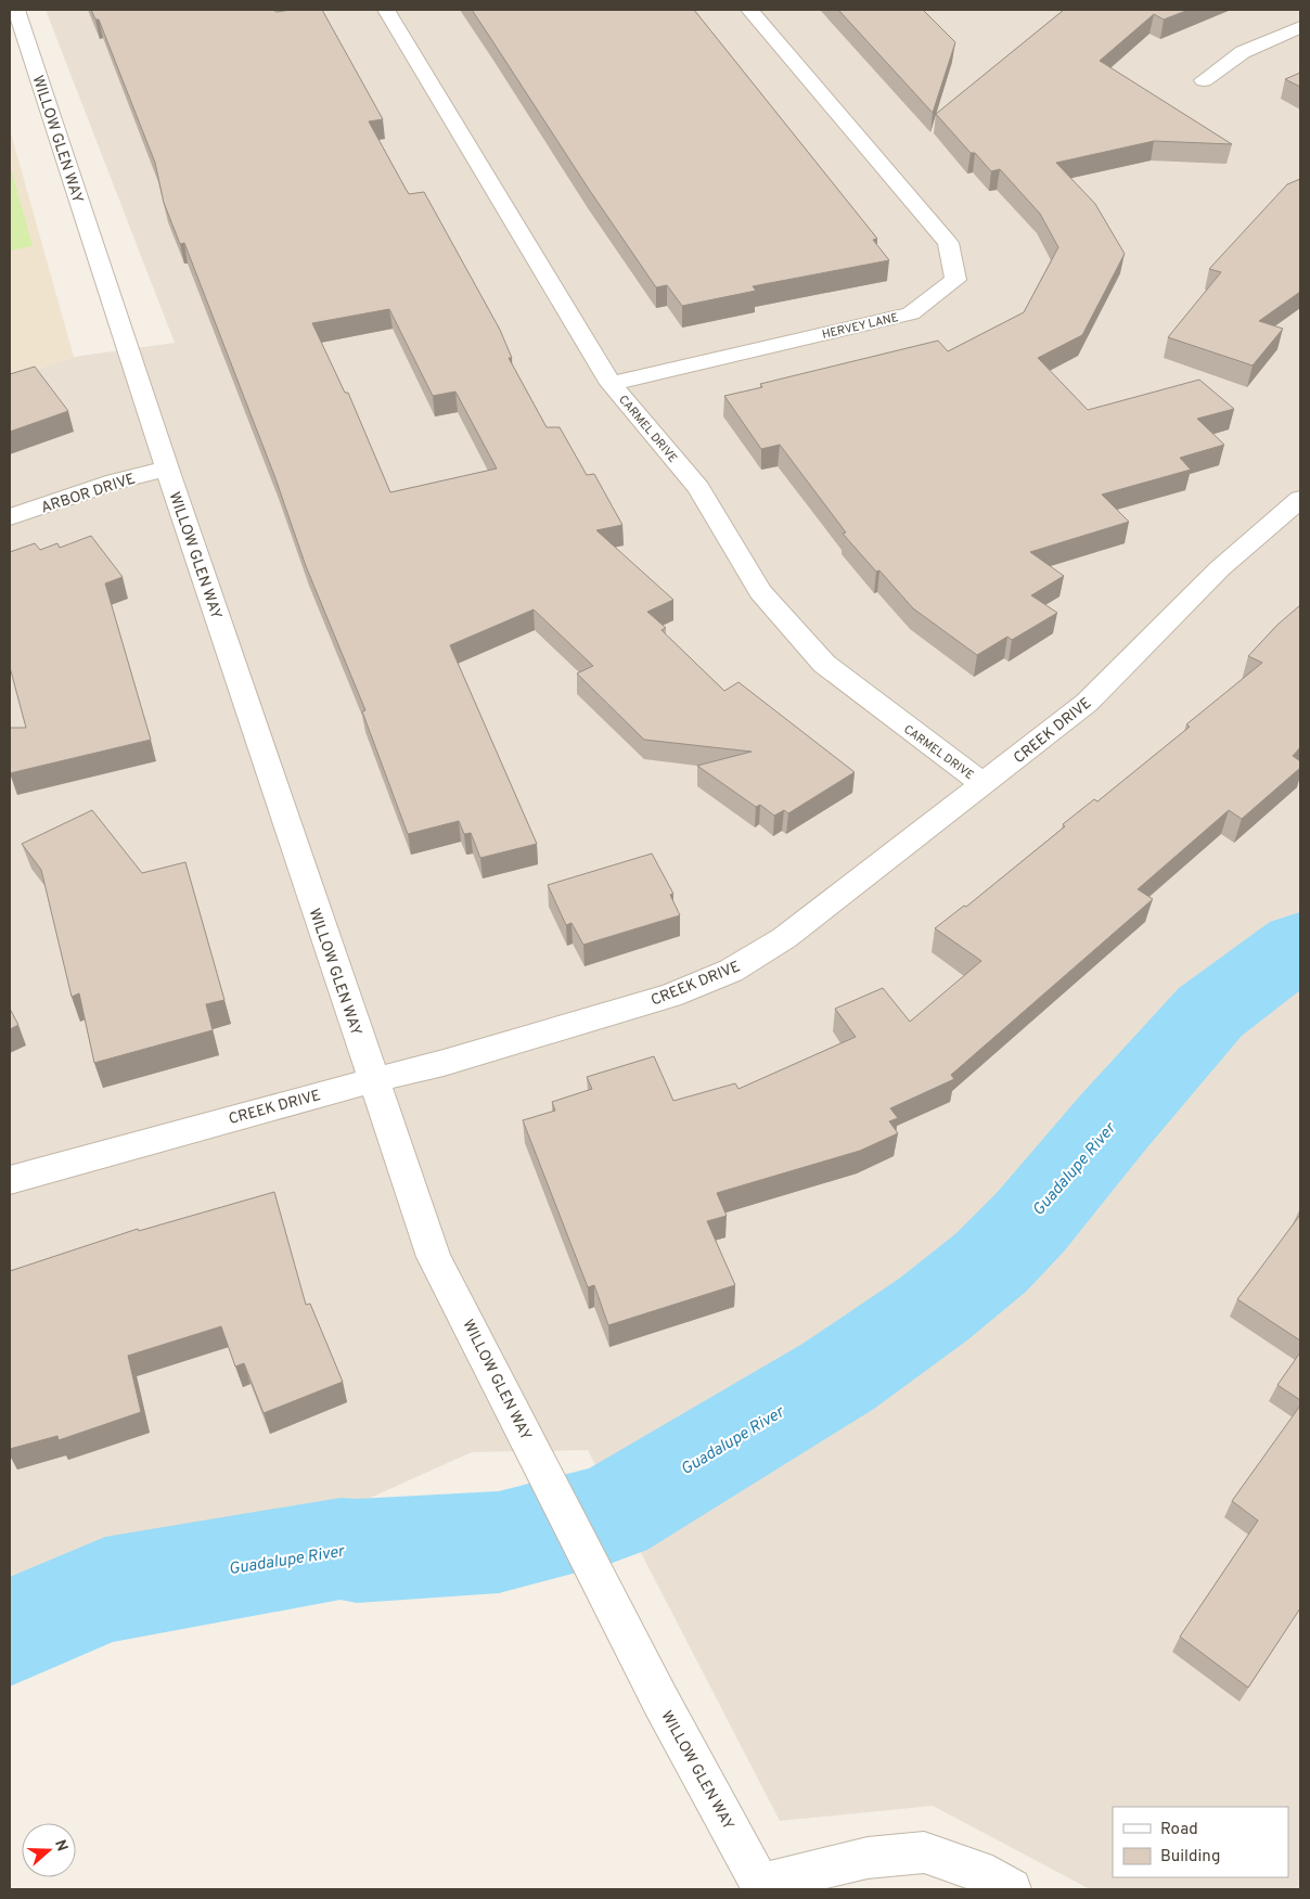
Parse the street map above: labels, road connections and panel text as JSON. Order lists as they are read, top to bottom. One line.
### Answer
{"streets":{"street":["WILLOW GLEN WAY","HERVEY LANE","CARMEL DRIVE","ARBOR DRIVE","CREEK DRIVE"]},"crossings":[["WILLOW GLEN WAY","ARBOR DRIVE"],["WILLOW GLEN WAY","CREEK DRIVE"],["HERVEY LANE","CARMEL DRIVE"],["CARMEL DRIVE","CREEK DRIVE"]],"water":["Guadalupe River"],"legend":["Road","Building"],"north":"right"}
